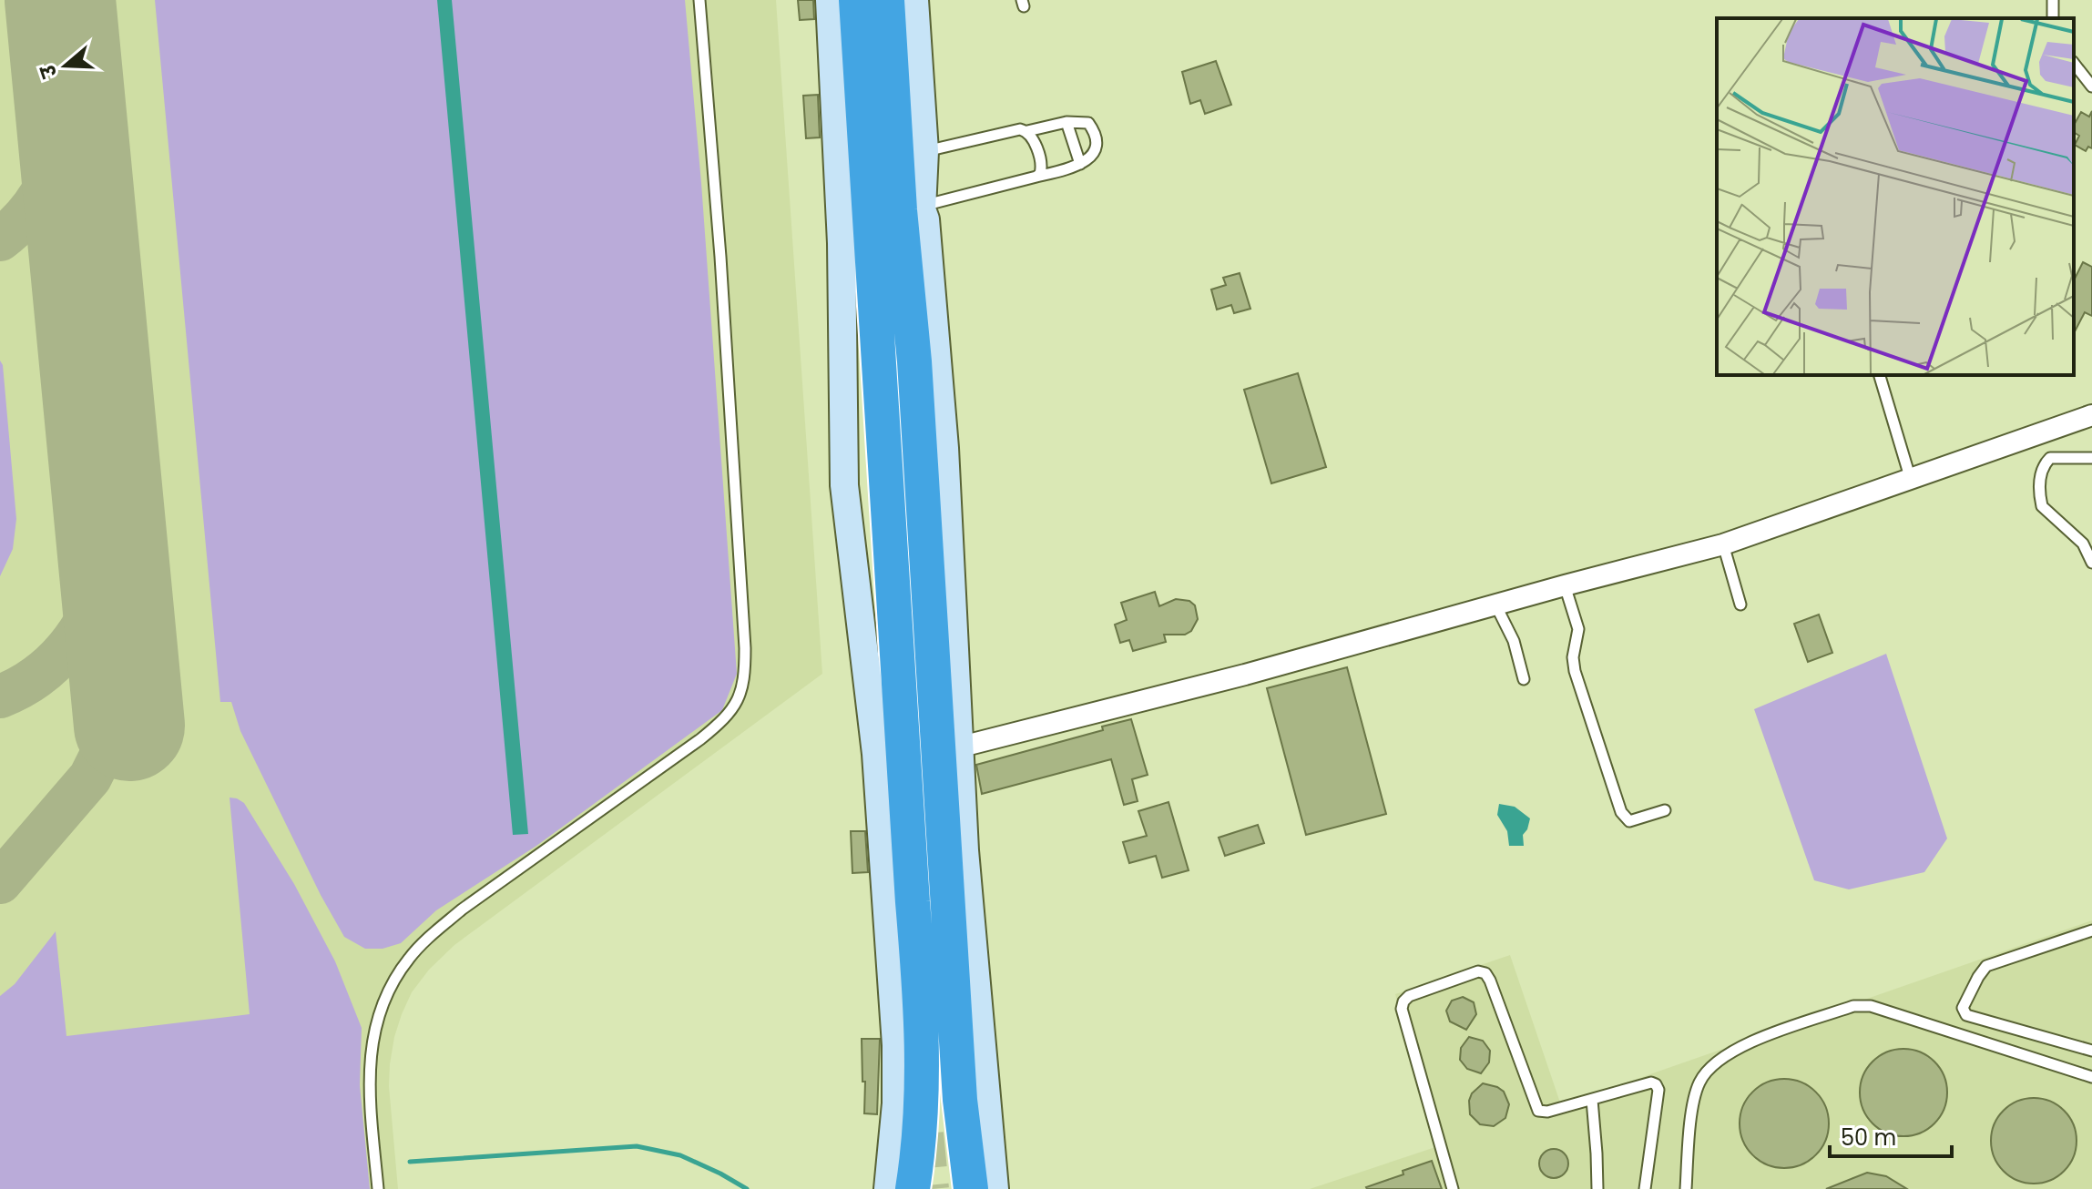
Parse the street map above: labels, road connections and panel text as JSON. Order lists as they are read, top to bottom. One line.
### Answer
{"scale_bar":"50 m","north":"left"}
